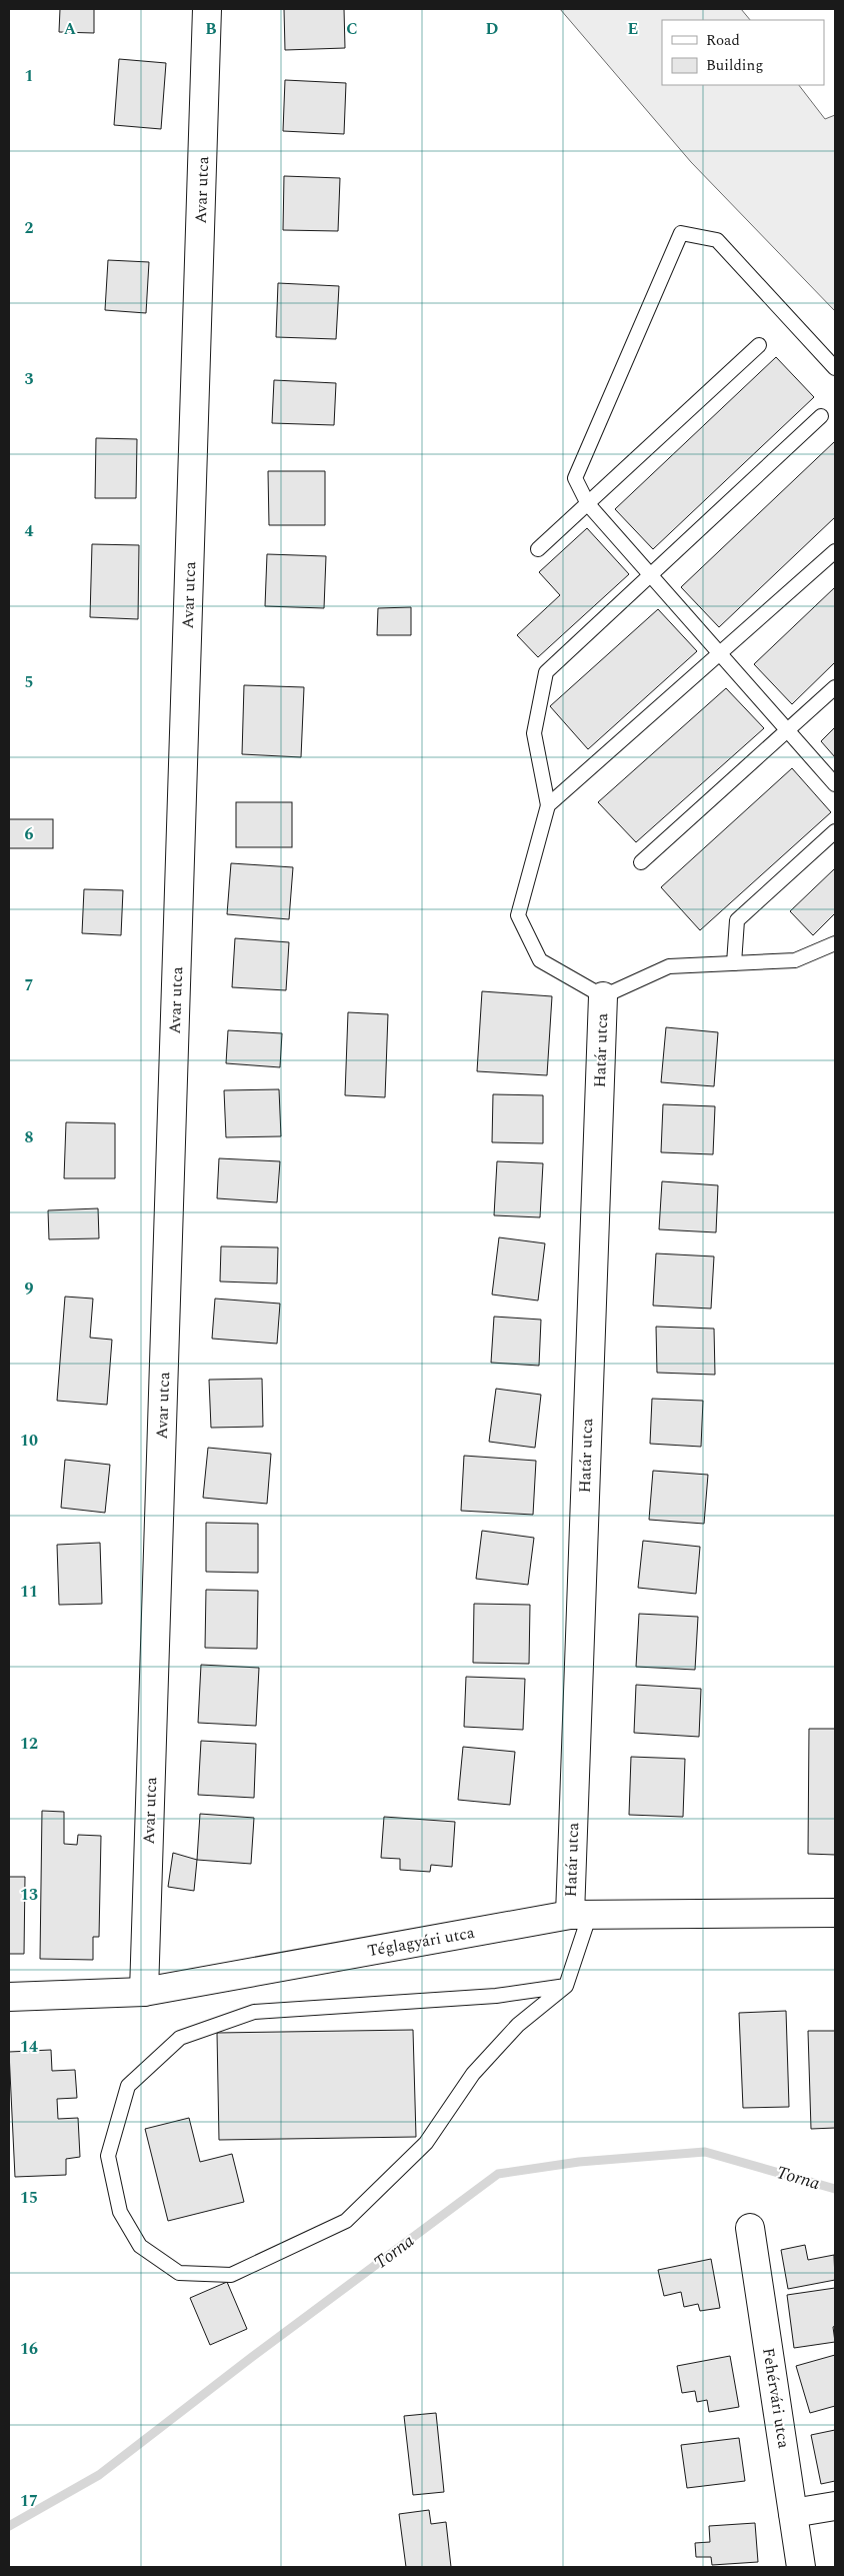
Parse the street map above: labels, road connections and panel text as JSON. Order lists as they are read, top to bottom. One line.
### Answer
{"streets":{"street":["Avar utca","Határ utca","Téglagyári utca","Fehérvári utca"]},"crossings":[["Avar utca","Téglagyári utca"],["Határ utca","Téglagyári utca"]],"water":["Torna"],"legend":["Road","Building"],"grid":{"columns":["A","B","C","D","E"],"rows":["1","2","3","4","5","6","7","8","9","10","11","12","13","14","15","16","17"]}}
